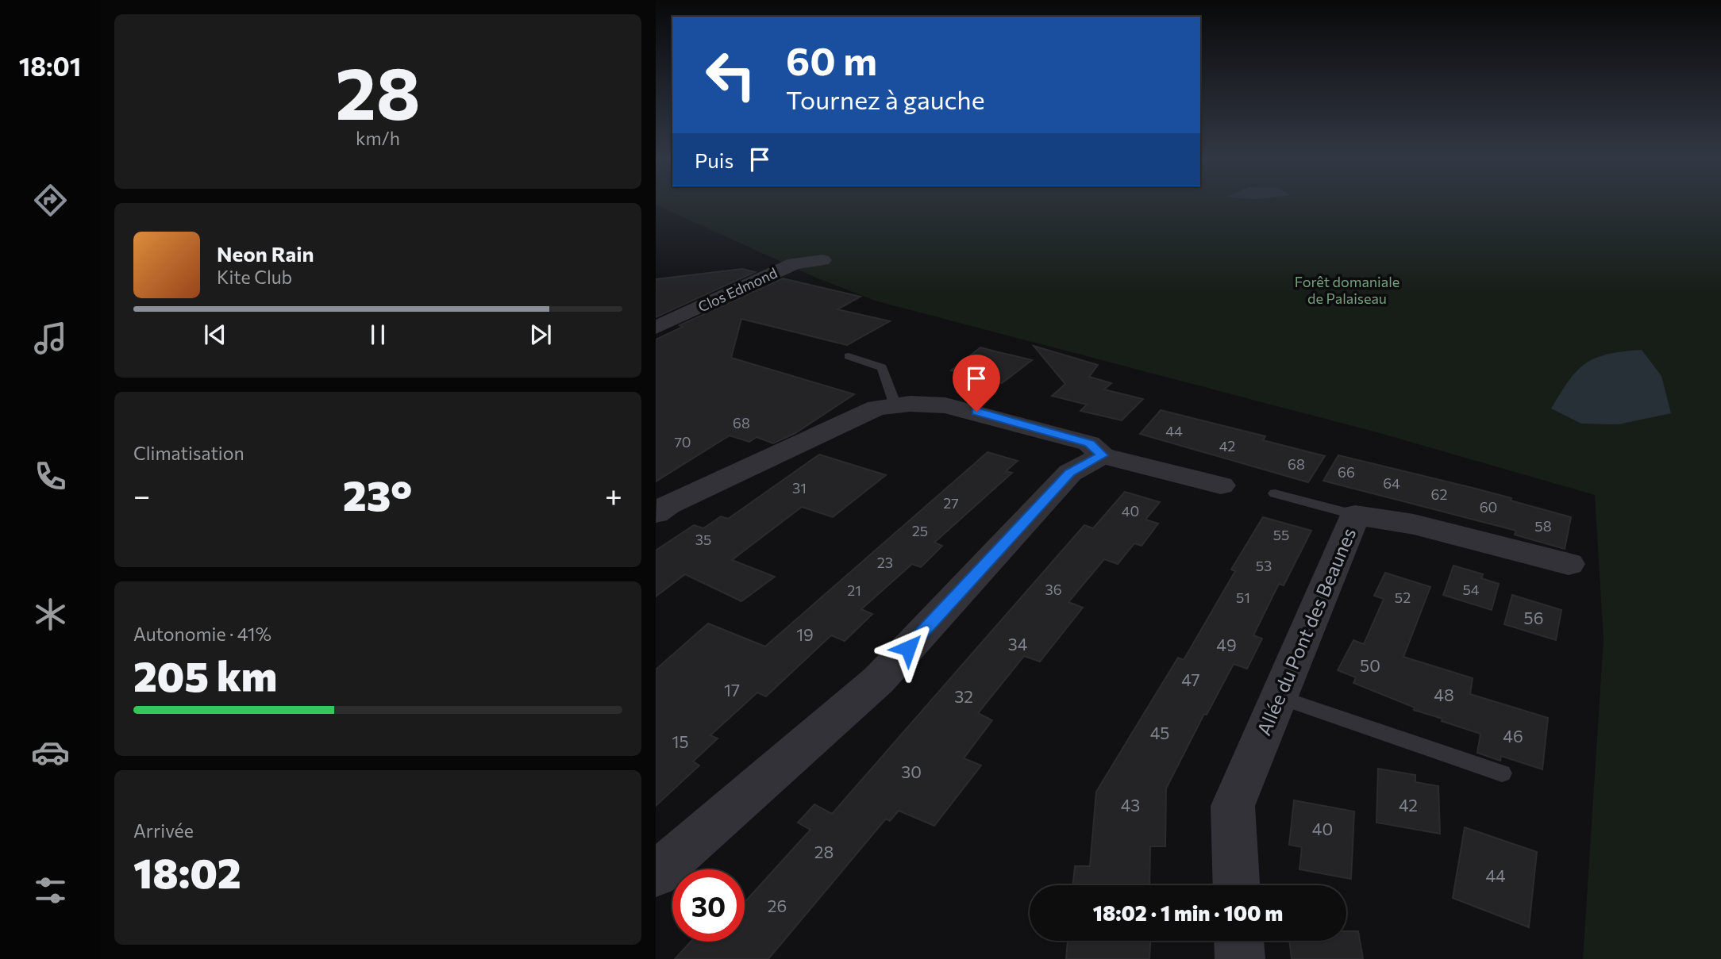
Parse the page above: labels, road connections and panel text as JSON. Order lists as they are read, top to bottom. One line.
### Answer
{"streets":{"street":["Clos Edmond","Allée du Pont des Beaunes"]},"parks":["Forêt domaniale de Palaiseau"],"house_numbers":["68","44","70","42","68","66","64","31","62","27","60","40","58","25","55","35","23","53","36","54","21","51","52","56","19","34","49","50","47","17","48","32","45","46","15","30","43","42","40","28","44","26"],"page":{"tabs":"18:01","tile":[["28","km/h"],"Climatisation",["Autonomie · 41%","205 km"],["Arrivée","18:02"]],"turn":["60 m","Tournez à gauche"],"then":"Puis","song":["Neon Rain","Kite Club"],"heat":["−","23°","+"],"limit":"30","trip":"18:02 · 1 min · 100 m"}}
